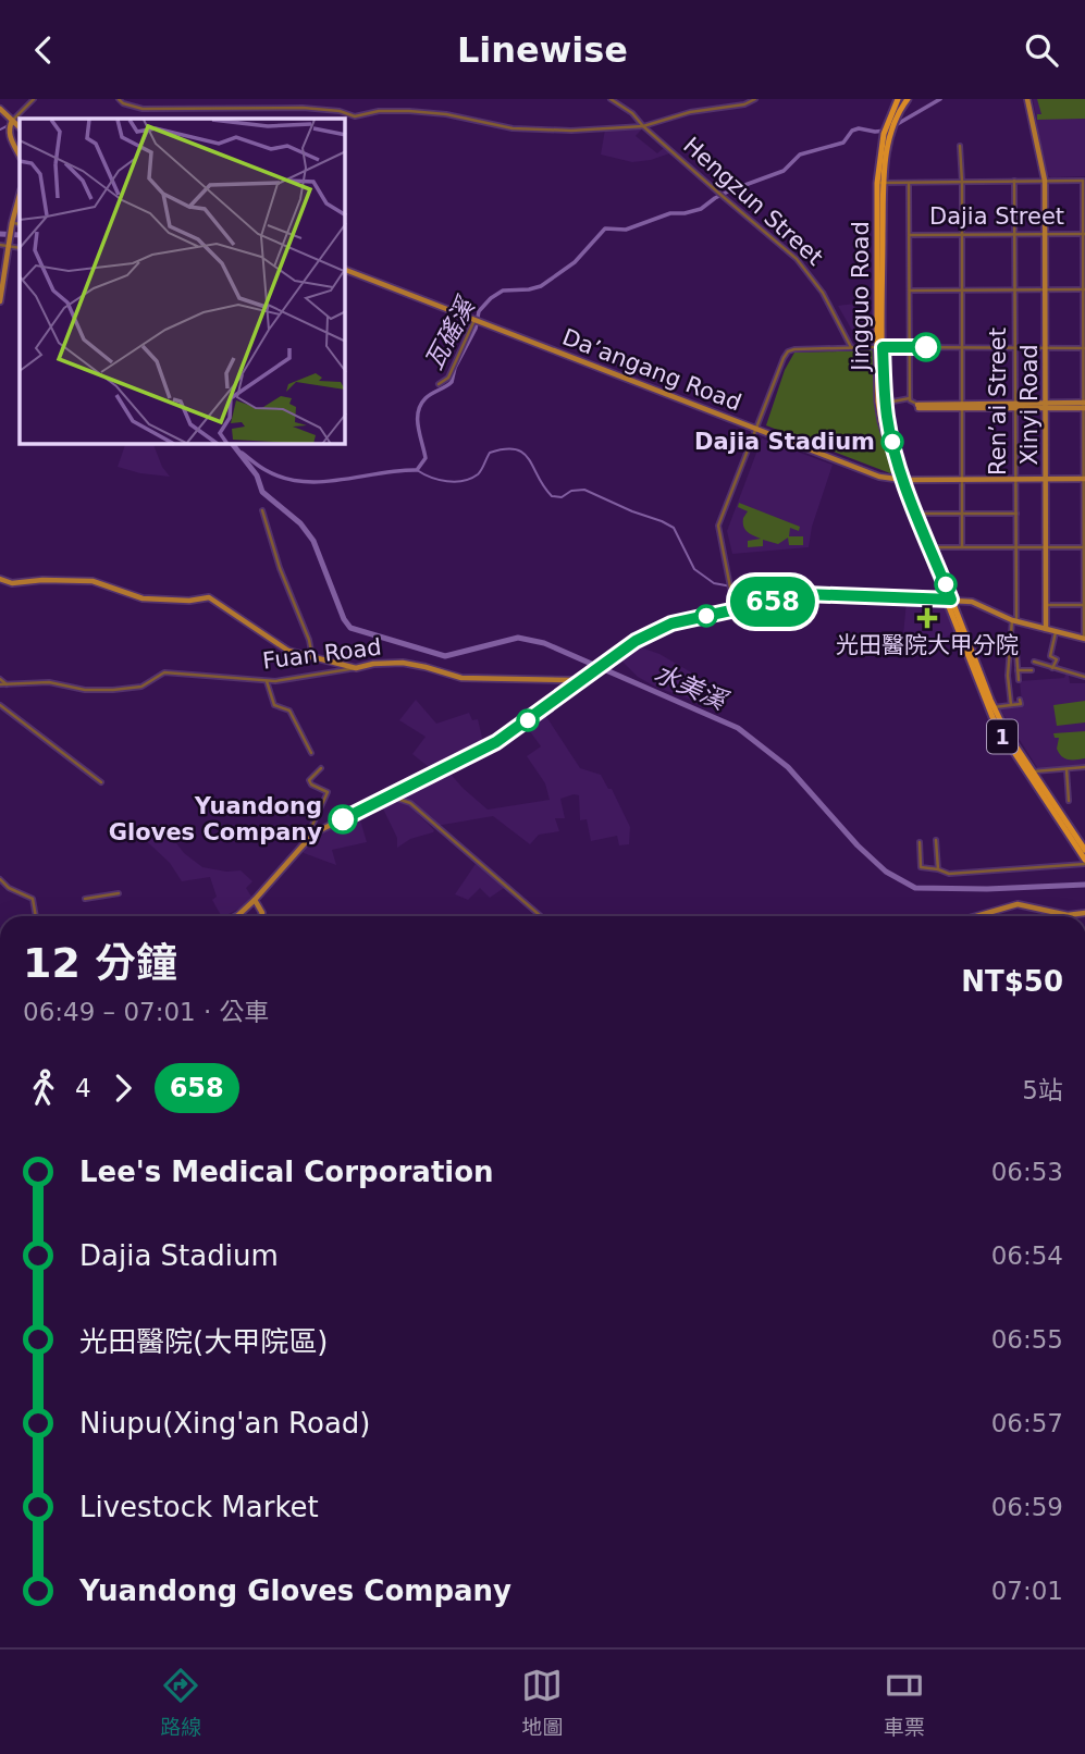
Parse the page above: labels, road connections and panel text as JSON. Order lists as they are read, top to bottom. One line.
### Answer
{"streets":{"main road":["Jingguo Road","1"],"street":["Hengzun Street","Dajia Street","Da’angang Road","Ren’ai Street","Xinyi Road","Fuan Road"]},"crossings":[["Dajia Street","Ren’ai Street"],["Dajia Street","Xinyi Road"],["Jingguo Road","Da’angang Road"],["Da’angang Road","Ren’ai Street"],["Da’angang Road","Xinyi Road"]],"water":["瓦磘溪","水美溪"],"places":{"other":["Dajia Stadium","Yuandong Gloves Company"],"health":["光田醫院大甲分院"]},"lines":["bus line 658"],"page":{"header":"Linewise","on_map":"658","heading":["12 分鐘","06:49 – 07:01 · 公車","NT$50"],"legs":["4","658","5站"],"list":[{"name":"Lee's Medical Corporation","value":"06:53"},{"name":"Dajia Stadium","value":"06:54"},{"name":"光田醫院(大甲院區)","value":"06:55"},{"name":"Niupu(Xing'an Road)","value":"06:57"},{"name":"Livestock Market","value":"06:59"},{"name":"Yuandong Gloves Company","value":"07:01"}],"tabs":["路線","地圖","車票"]}}
